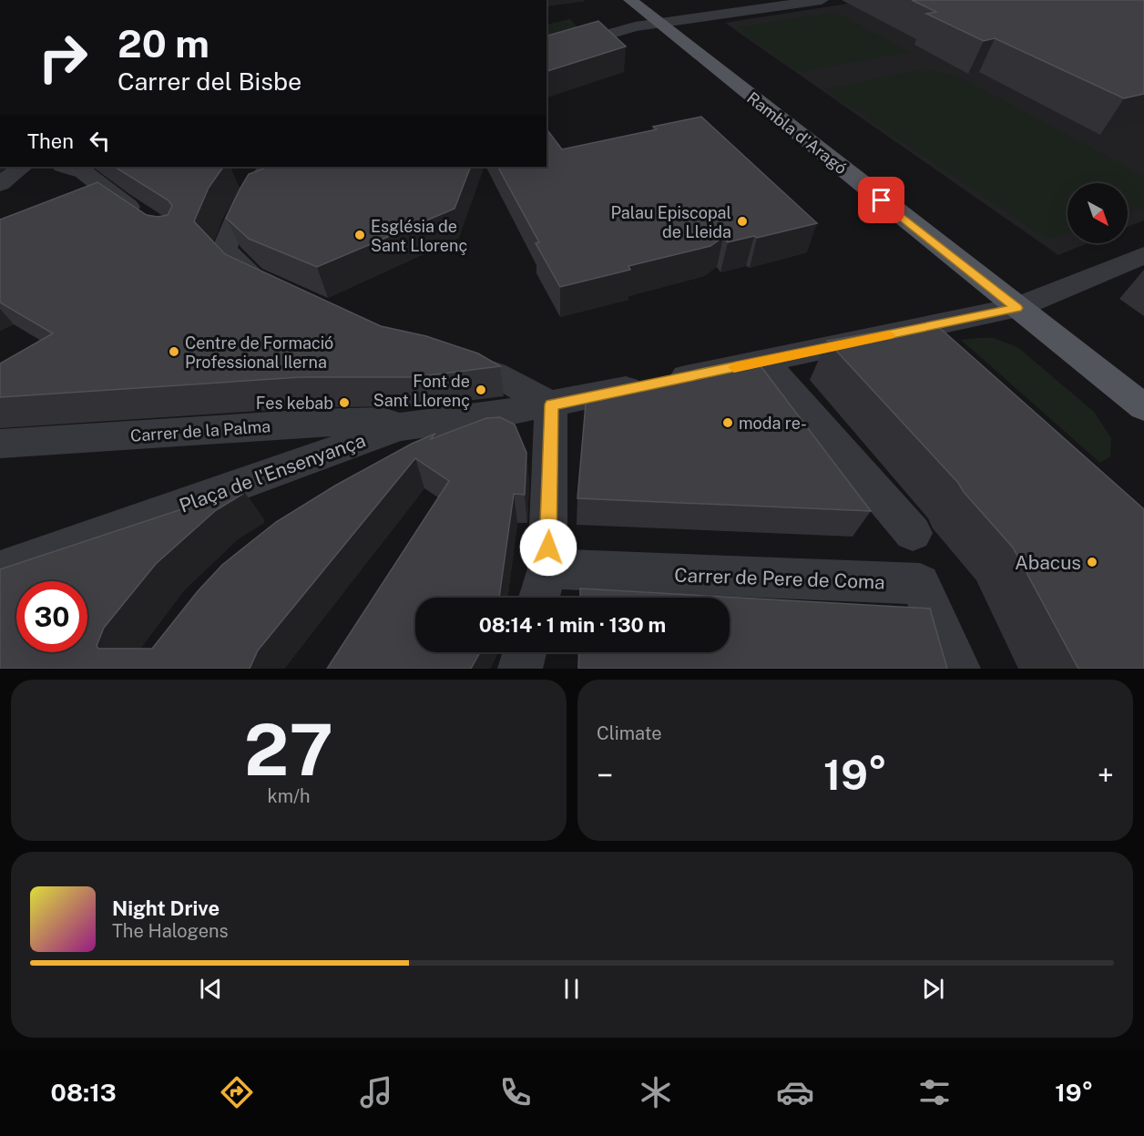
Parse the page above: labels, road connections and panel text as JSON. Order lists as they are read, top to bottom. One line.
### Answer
{"streets":{"main road":["Rambla d'Aragó"],"street":["Carrer de la Palma","Plaça de l'Ensenyança","Carrer de Pere de Coma"]},"crossings":[["Carrer de la Palma","Plaça de l'Ensenyança"]],"places":["Palau Episcopal de Lleida","Església de Sant Llorenç","Centre de Formació Professional Ilerna","Font de Sant Llorenç","Fes kebab","moda re-","Abacus"],"north":"bottom right","page":{"turn":["20 m","Carrer del Bisbe"],"then":"Then","limit":"30","trip":"08:14 · 1 min · 130 m","tile":[["27","km/h"],"Climate"],"heat":["−","19°","+"],"song":["Night Drive","The Halogens"],"tabs":["08:13","19°"]}}
